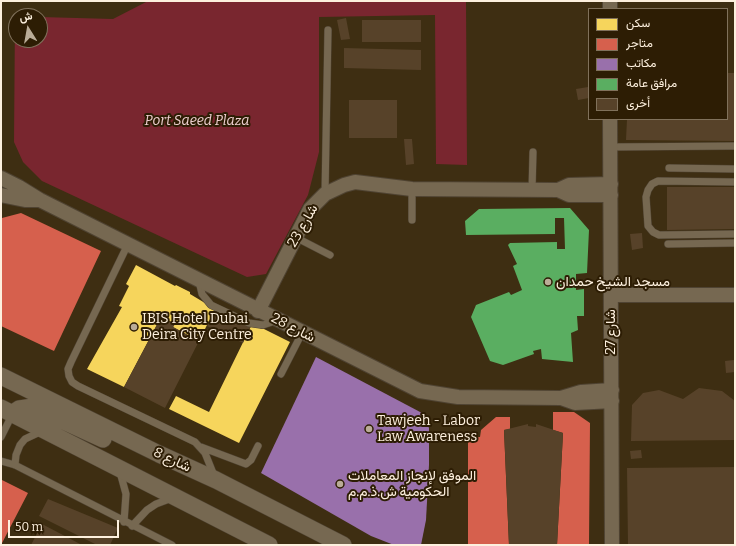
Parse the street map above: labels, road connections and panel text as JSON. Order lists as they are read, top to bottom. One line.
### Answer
{"streets":{"street":["شارع 23","شارع 28","شارع 27","شارع 8"]},"crossings":[["شارع 23","شارع 28"],["شارع 23","شارع 27"],["شارع 28","شارع 27"]],"parks":["Port Saeed Plaza"],"places":["مسجد الشيخ حمدان","IBIS Hotel Dubai Deira City Centre","Tawjeeh - Labor Law Awareness","الموفق لإنجاز المعاملات الحكومية ش.ذ.م.م"],"legend":["سكن","متاجر","مكاتب","مرافق عامة","أخرى"],"scale_bar":"50 m","north":"top"}
